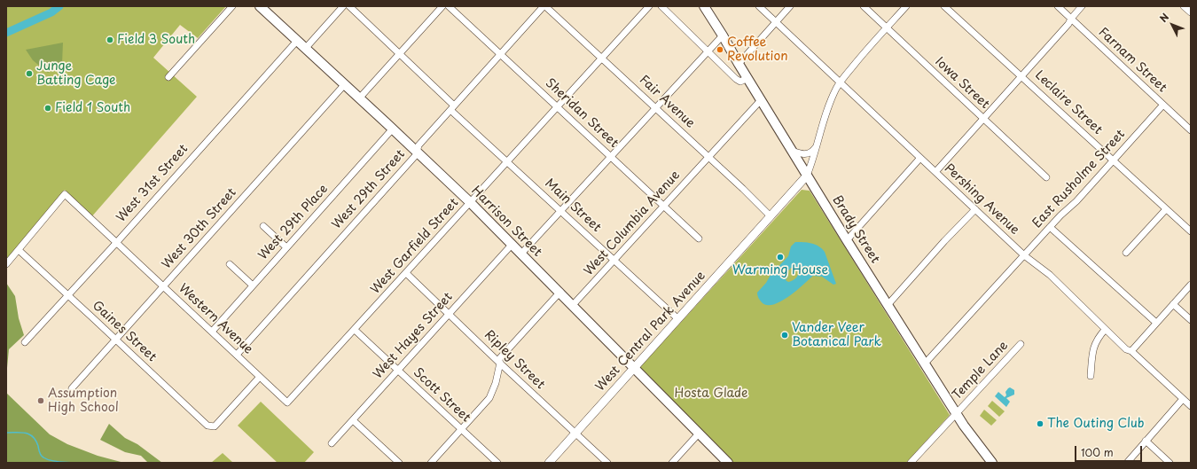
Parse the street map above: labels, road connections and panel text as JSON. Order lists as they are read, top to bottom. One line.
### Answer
{"streets":{"highway":["Harrison Street","Brady Street"],"main road":["West Central Park Avenue"],"street":["Farnam Street","Iowa Street","Fair Avenue","Leclaire Street","Sheridan Street","East Rusholme Street","West 31st Street","West 29th Street","Pershing Avenue","Main Street","West 29th Place","West Columbia Avenue","West 30th Street","West Garfield Street","Western Avenue","Gaines Street","West Hayes Street","Ripley Street","Temple Lane","Scott Street"]},"crossings":[["Farnam Street","East Rusholme Street"],["Fair Avenue","West 29th Street"],["Fair Avenue","West Columbia Avenue"],["Fair Avenue","West Garfield Street"],["Fair Avenue","West Central Park Avenue"],["Leclaire Street","East Rusholme Street"],["Sheridan Street","West 29th Street"],["Sheridan Street","West Columbia Avenue"],["Sheridan Street","West Garfield Street"],["East Rusholme Street","Pershing Avenue"],["East Rusholme Street","Brady Street"],["West 31st Street","Harrison Street"],["West 31st Street","Western Avenue"],["West 31st Street","Gaines Street"],["West 29th Street","Main Street"],["West 29th Street","Harrison Street"],["West 29th Street","Western Avenue"],["Main Street","West Columbia Avenue"],["Main Street","West Garfield Street"],["Main Street","West Central Park Avenue"],["Harrison Street","West 29th Place"],["Harrison Street","West Columbia Avenue"],["Harrison Street","West 30th Street"],["Harrison Street","West Garfield Street"],["Harrison Street","West Central Park Avenue"],["Harrison Street","West Hayes Street"],["West 29th Place","Western Avenue"],["West Columbia Avenue","Brady Street"],["West 30th Street","Western Avenue"],["West 30th Street","Gaines Street"],["Brady Street","West Central Park Avenue"],["Brady Street","Temple Lane"],["West Garfield Street","Western Avenue"],["West Garfield Street","Ripley Street"],["West Garfield Street","Scott Street"],["Western Avenue","Gaines Street"],["West Central Park Avenue","Ripley Street"],["West Hayes Street","Ripley Street"],["West Hayes Street","Scott Street"]],"parks":["Hosta Glade"],"places":["Field 3 South","Coffee Revolution","Junge Batting Cage","Field 1 South","Warming House","Vander Veer Botanical Park","Assumption High School","The Outing Club"],"scale_bar":"100 m","north":"top left"}
